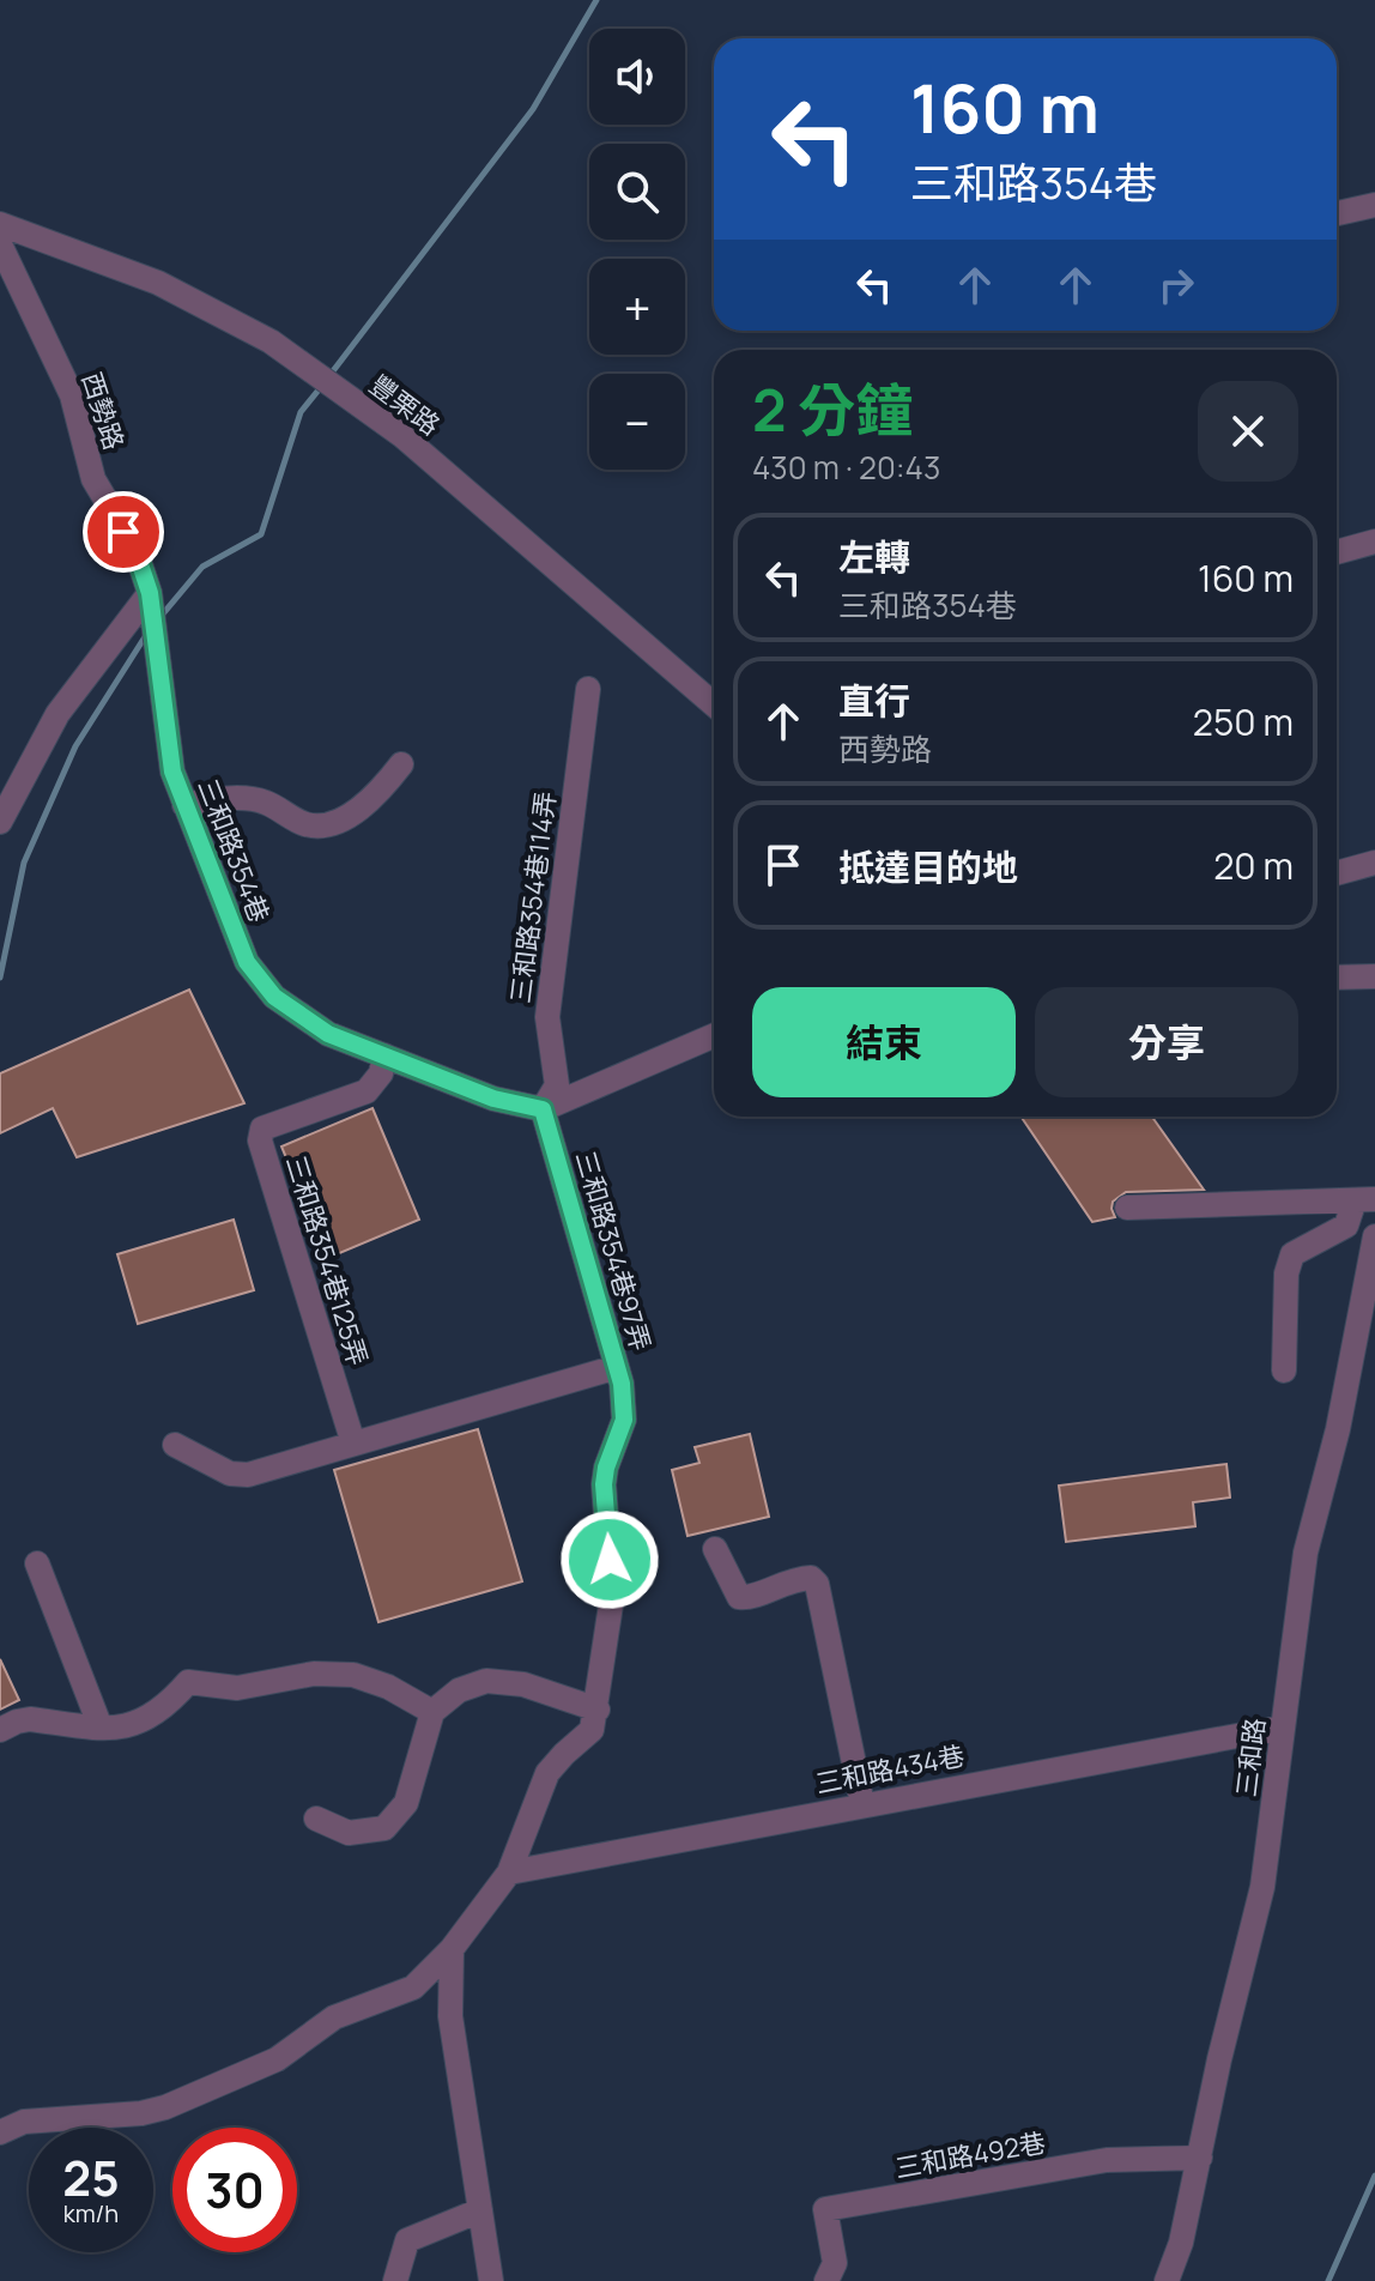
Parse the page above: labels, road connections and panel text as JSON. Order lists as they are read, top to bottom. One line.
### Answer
{"streets":{"street":["豐栗路","西勢路","三和路354巷","三和路354巷114弄","三和路354巷97弄","三和路354巷125弄","三和路","三和路434巷","三和路492巷"]},"crossings":[["西勢路","三和路354巷"],["三和路354巷","三和路354巷114弄"],["三和路354巷","三和路354巷97弄"],["三和路354巷","三和路354巷125弄"],["三和路354巷114弄","三和路354巷97弄"],["三和路354巷97弄","三和路434巷"],["三和路","三和路434巷"],["三和路","三和路492巷"]],"page":{"map_buttons":["+","−"],"turn":["160 m","三和路354巷"],"heading":["2 分鐘","430 m · 20:43"],"list":[{"name":"左轉","note":"三和路354巷","value":"160 m"},{"name":"直行","note":"西勢路","value":"250 m"},{"name":"抵達目的地","value":"20 m"}],"buttons":["結束","分享"],"speed":"25 km/h","limit":"30"}}
